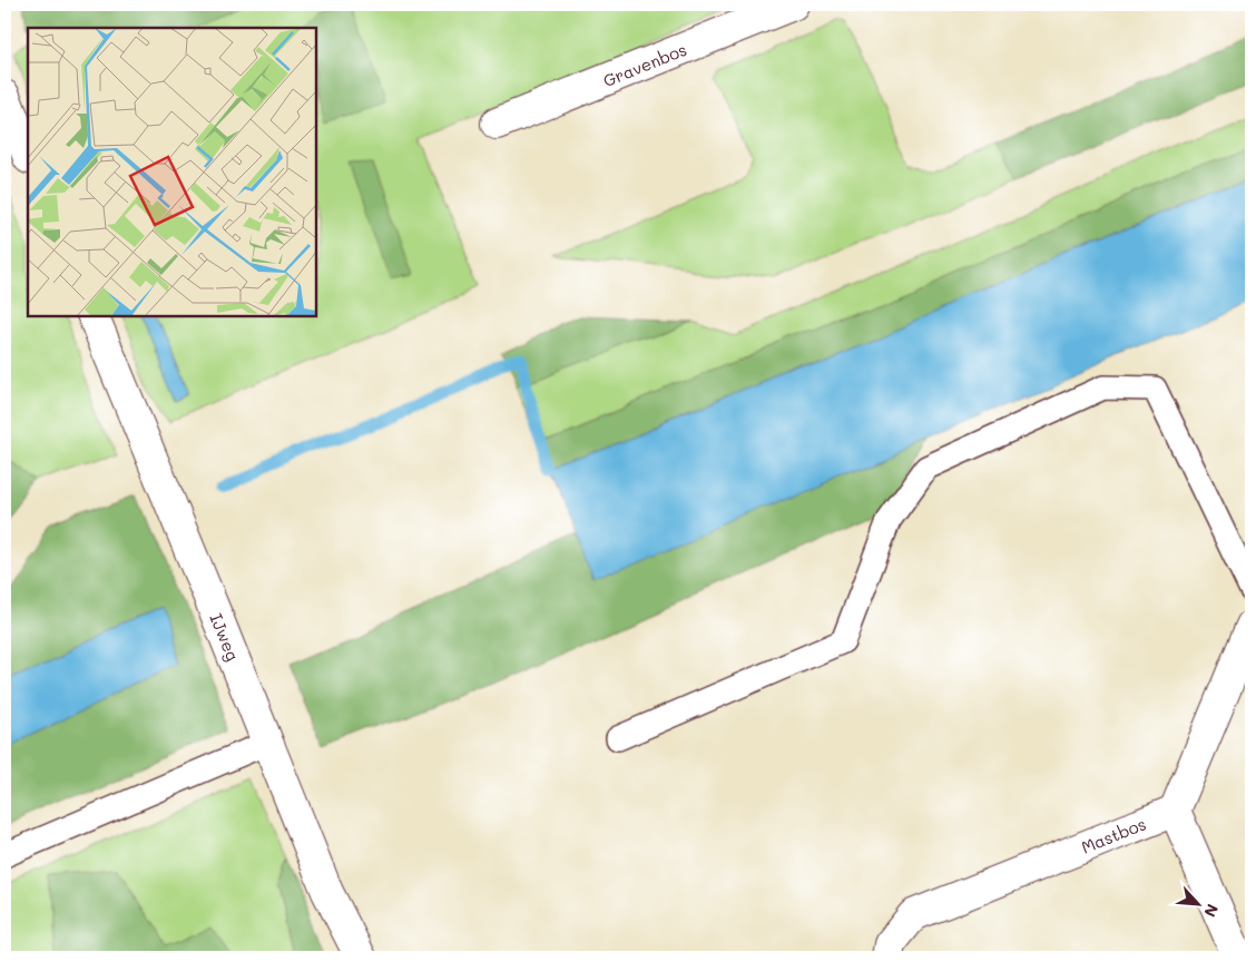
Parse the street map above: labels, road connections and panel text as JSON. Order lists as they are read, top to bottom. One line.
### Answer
{"streets":{"street":["Gravenbos","IJweg","Mastbos"]},"north":"bottom right"}
